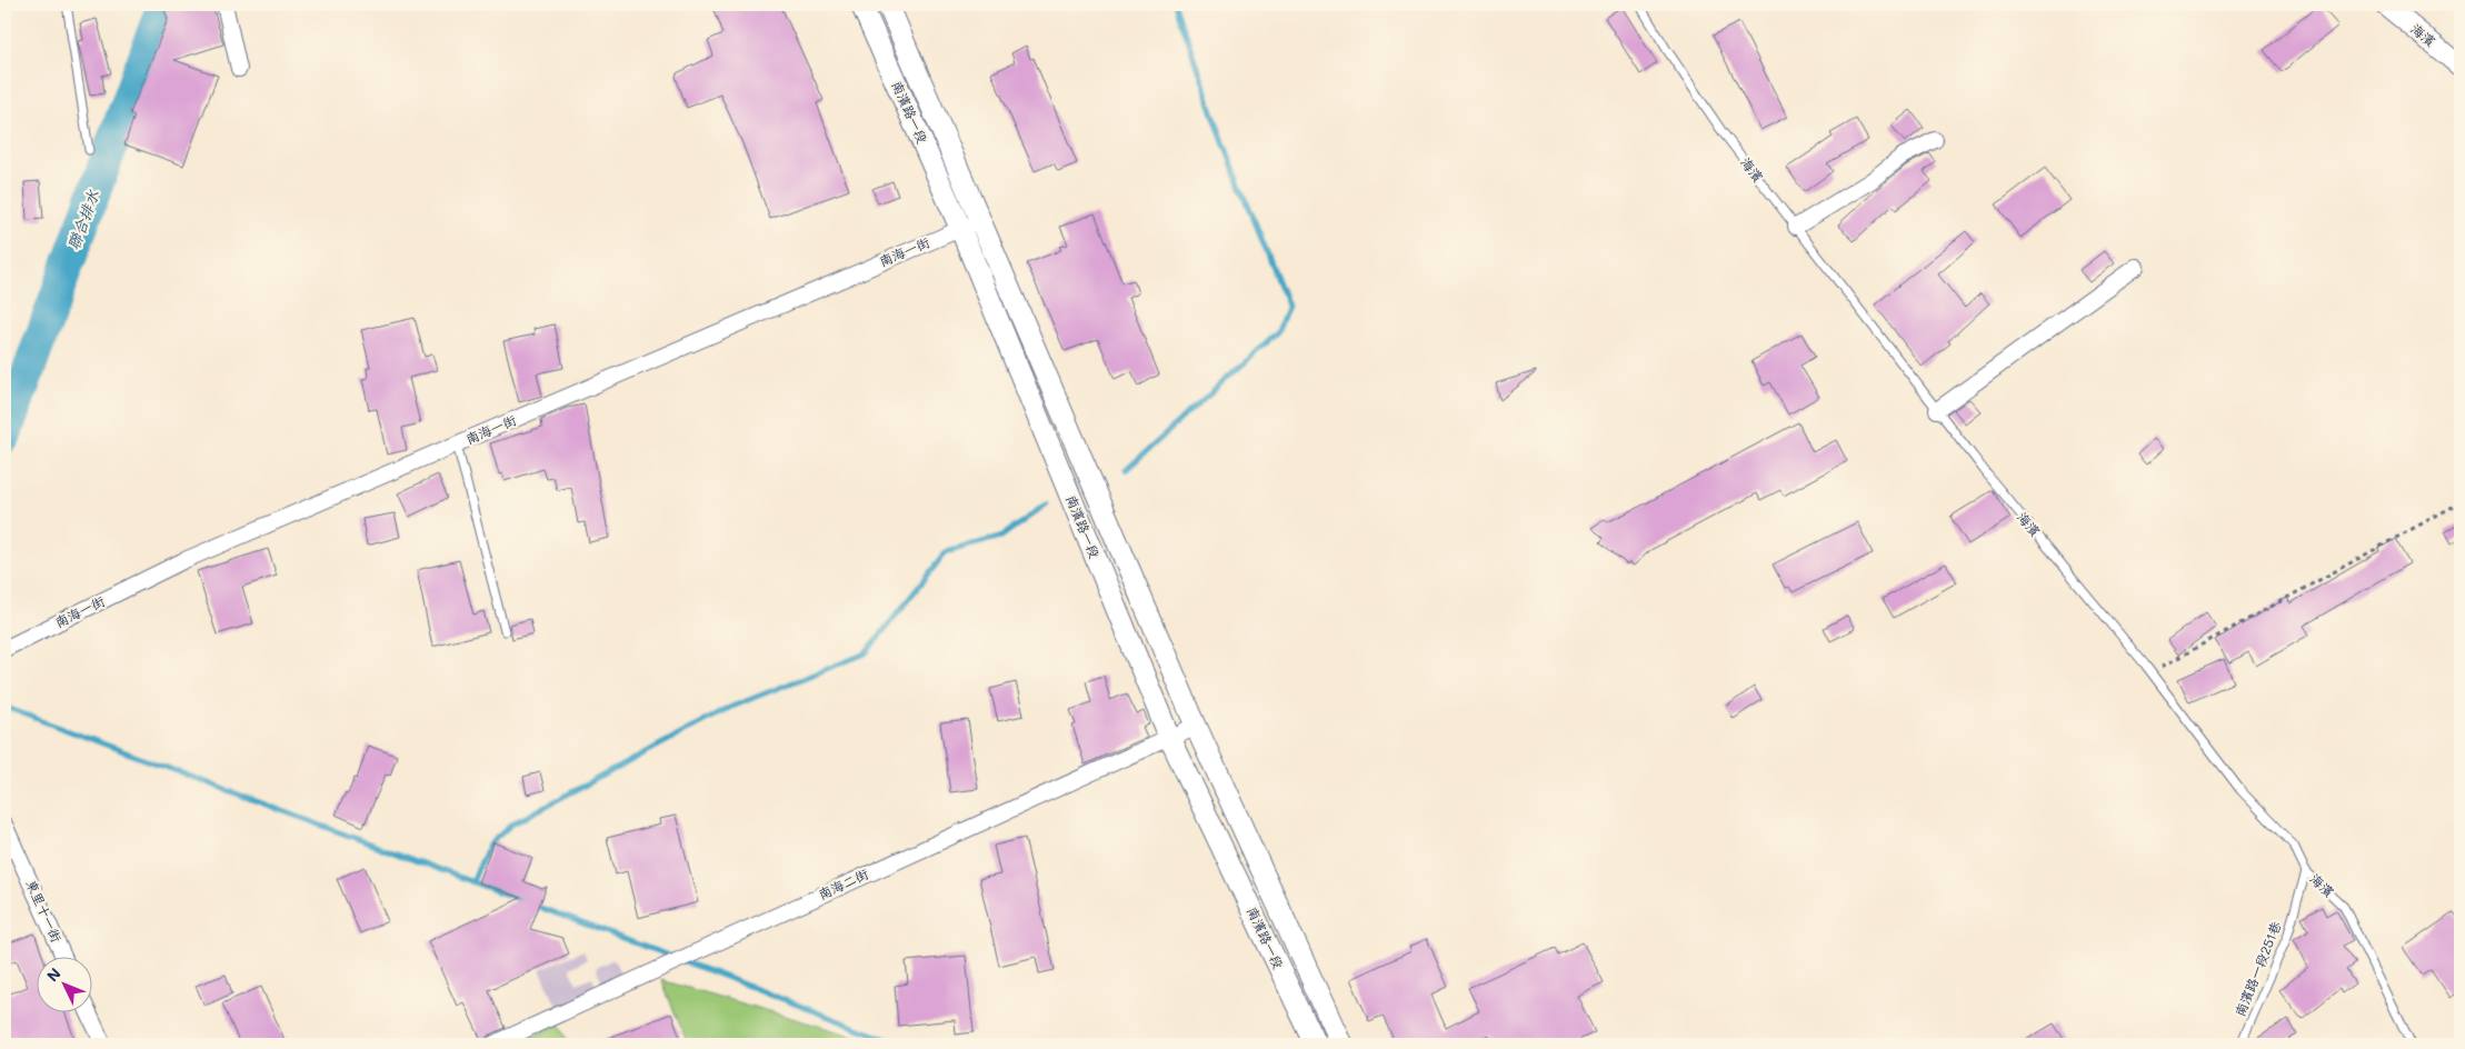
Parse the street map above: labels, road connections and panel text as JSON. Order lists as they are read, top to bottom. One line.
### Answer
{"streets":{"main road":["南濱路一段"],"street":["海濱","南海一街","南海二街","東里十一街"],"lane":["南濱路一段251巷"]},"crossings":[["海濱","南濱路一段251巷"],["南濱路一段","南海一街"],["南濱路一段","南海二街"]],"water":["聯合排水"],"north":"top left"}
